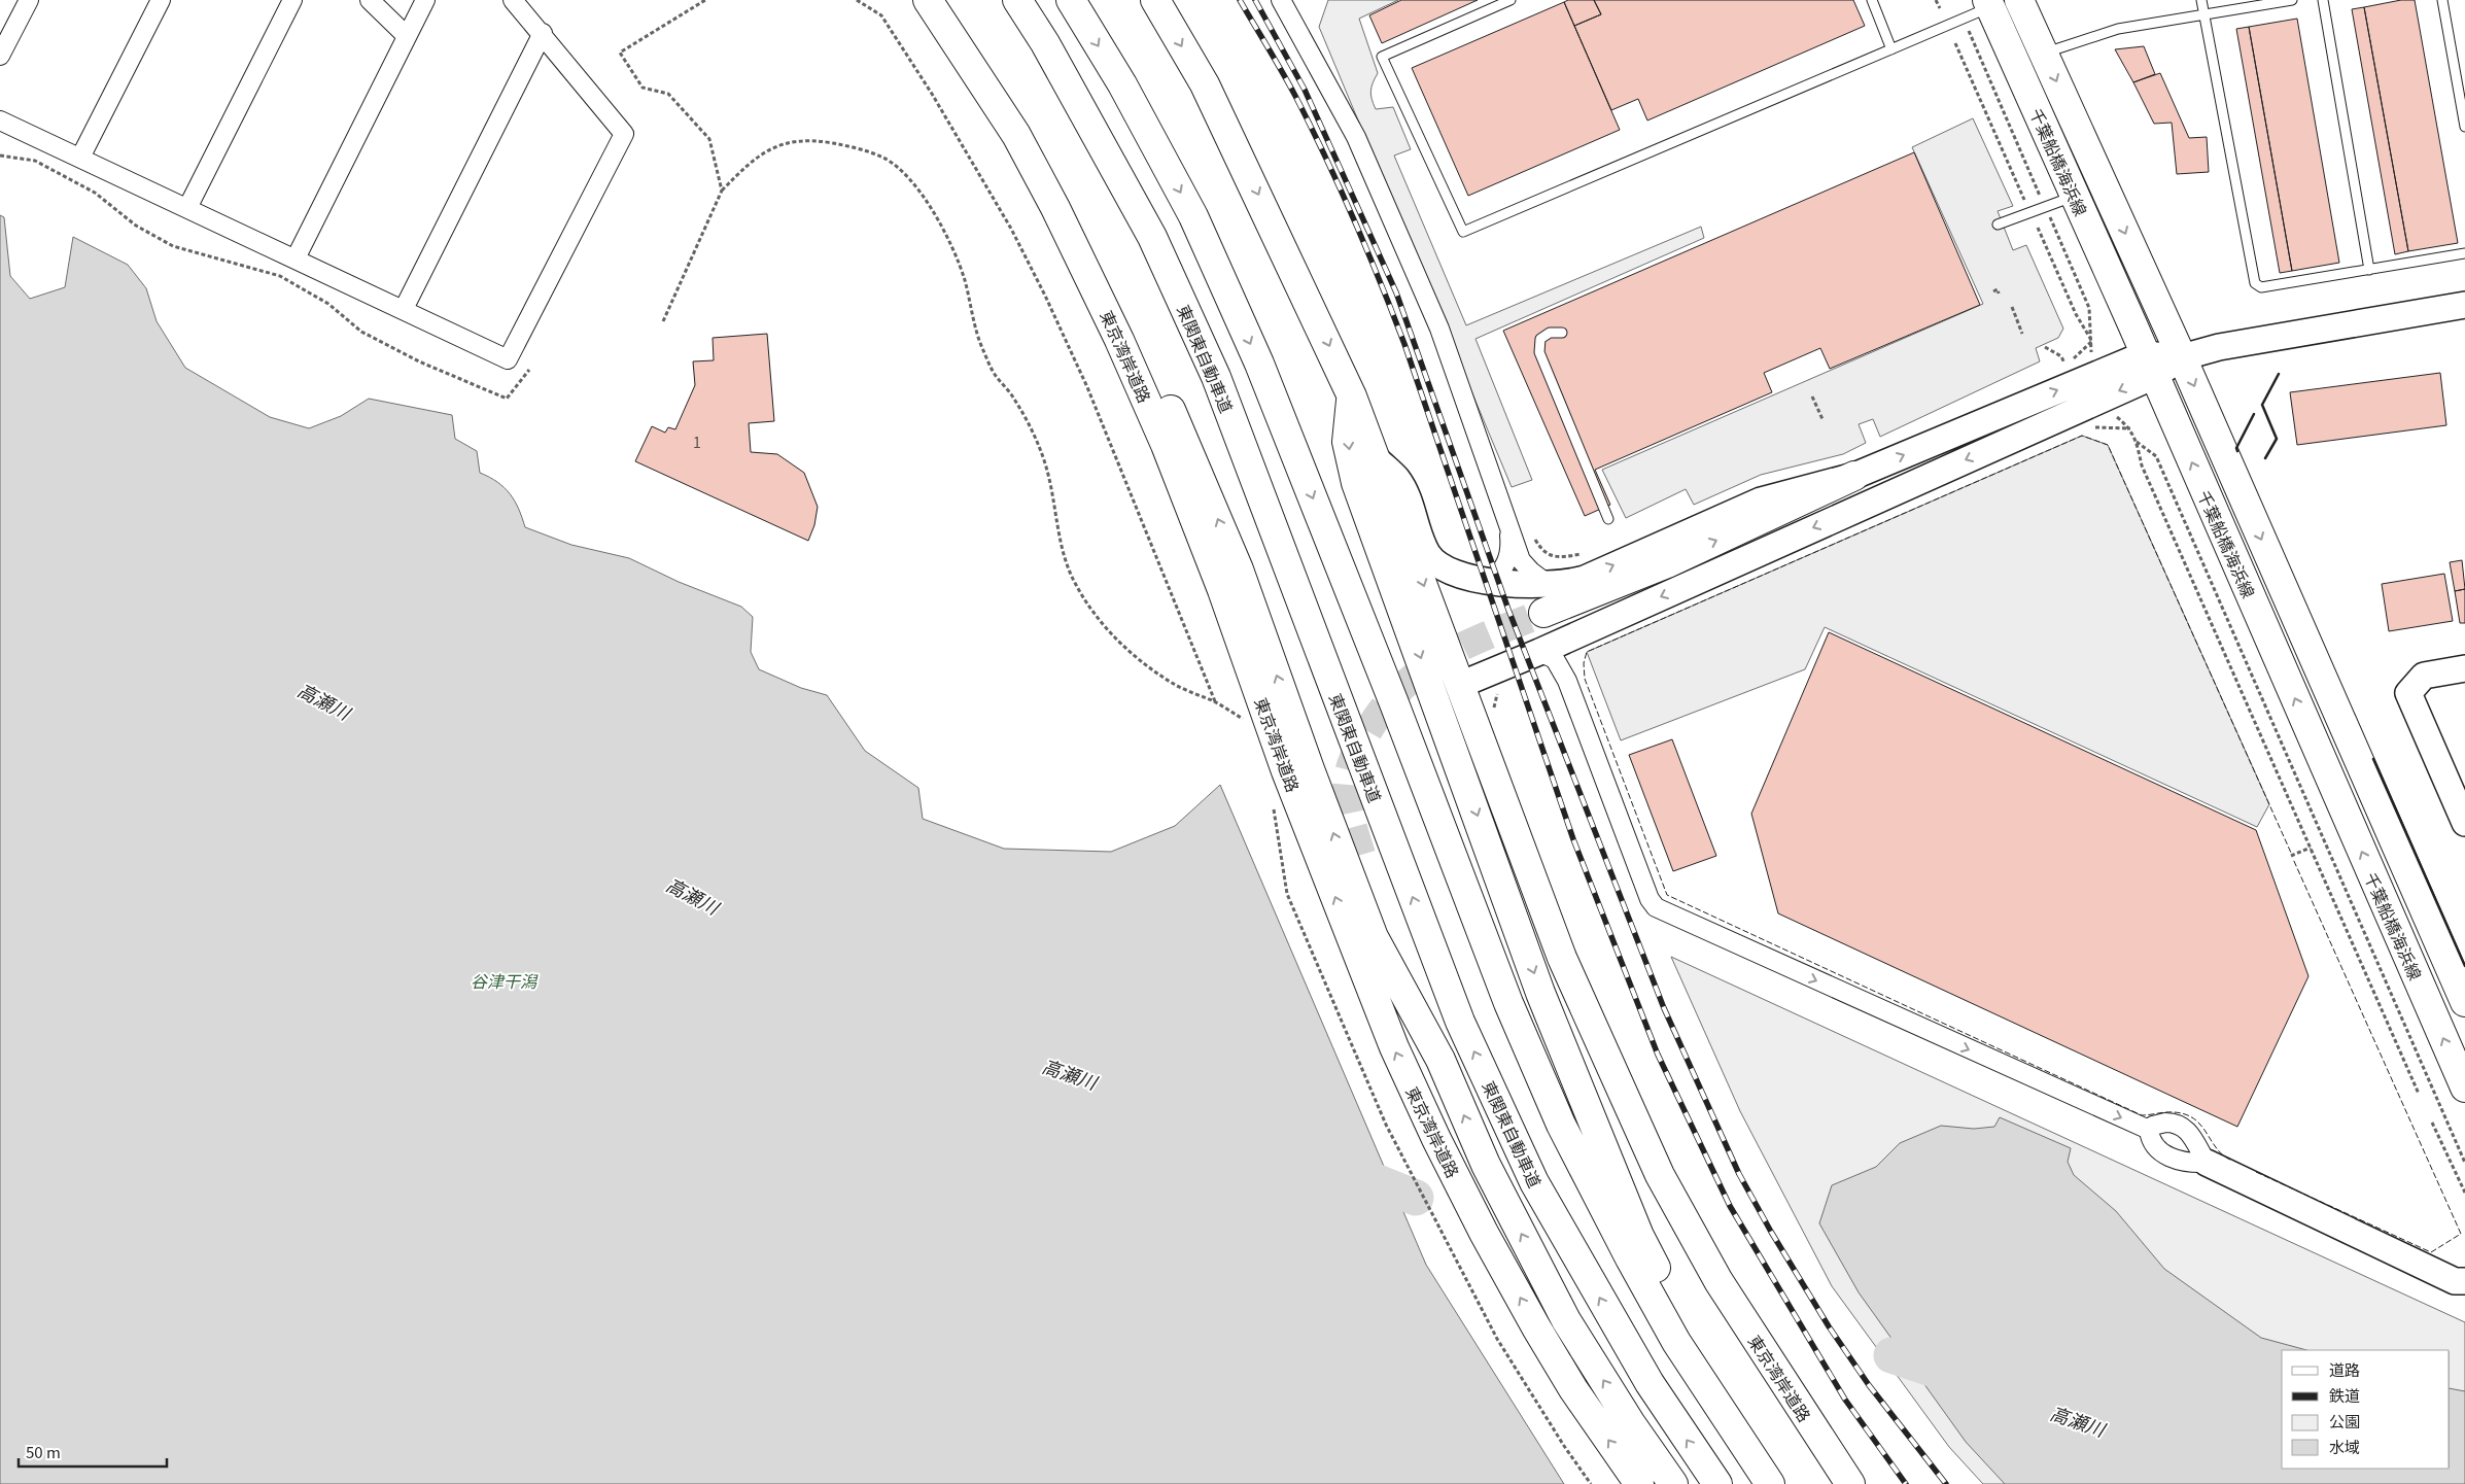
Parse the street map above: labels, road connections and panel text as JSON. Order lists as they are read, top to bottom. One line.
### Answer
{"streets":{"main road":["千葉船橋海浜線","東京湾岸道路","東関東自動車道"]},"water":["高瀬川"],"parks":["谷津干潟"],"house_numbers":["1"],"legend":["道路","鉄道","公園","水域"],"scale_bar":"50 m"}
